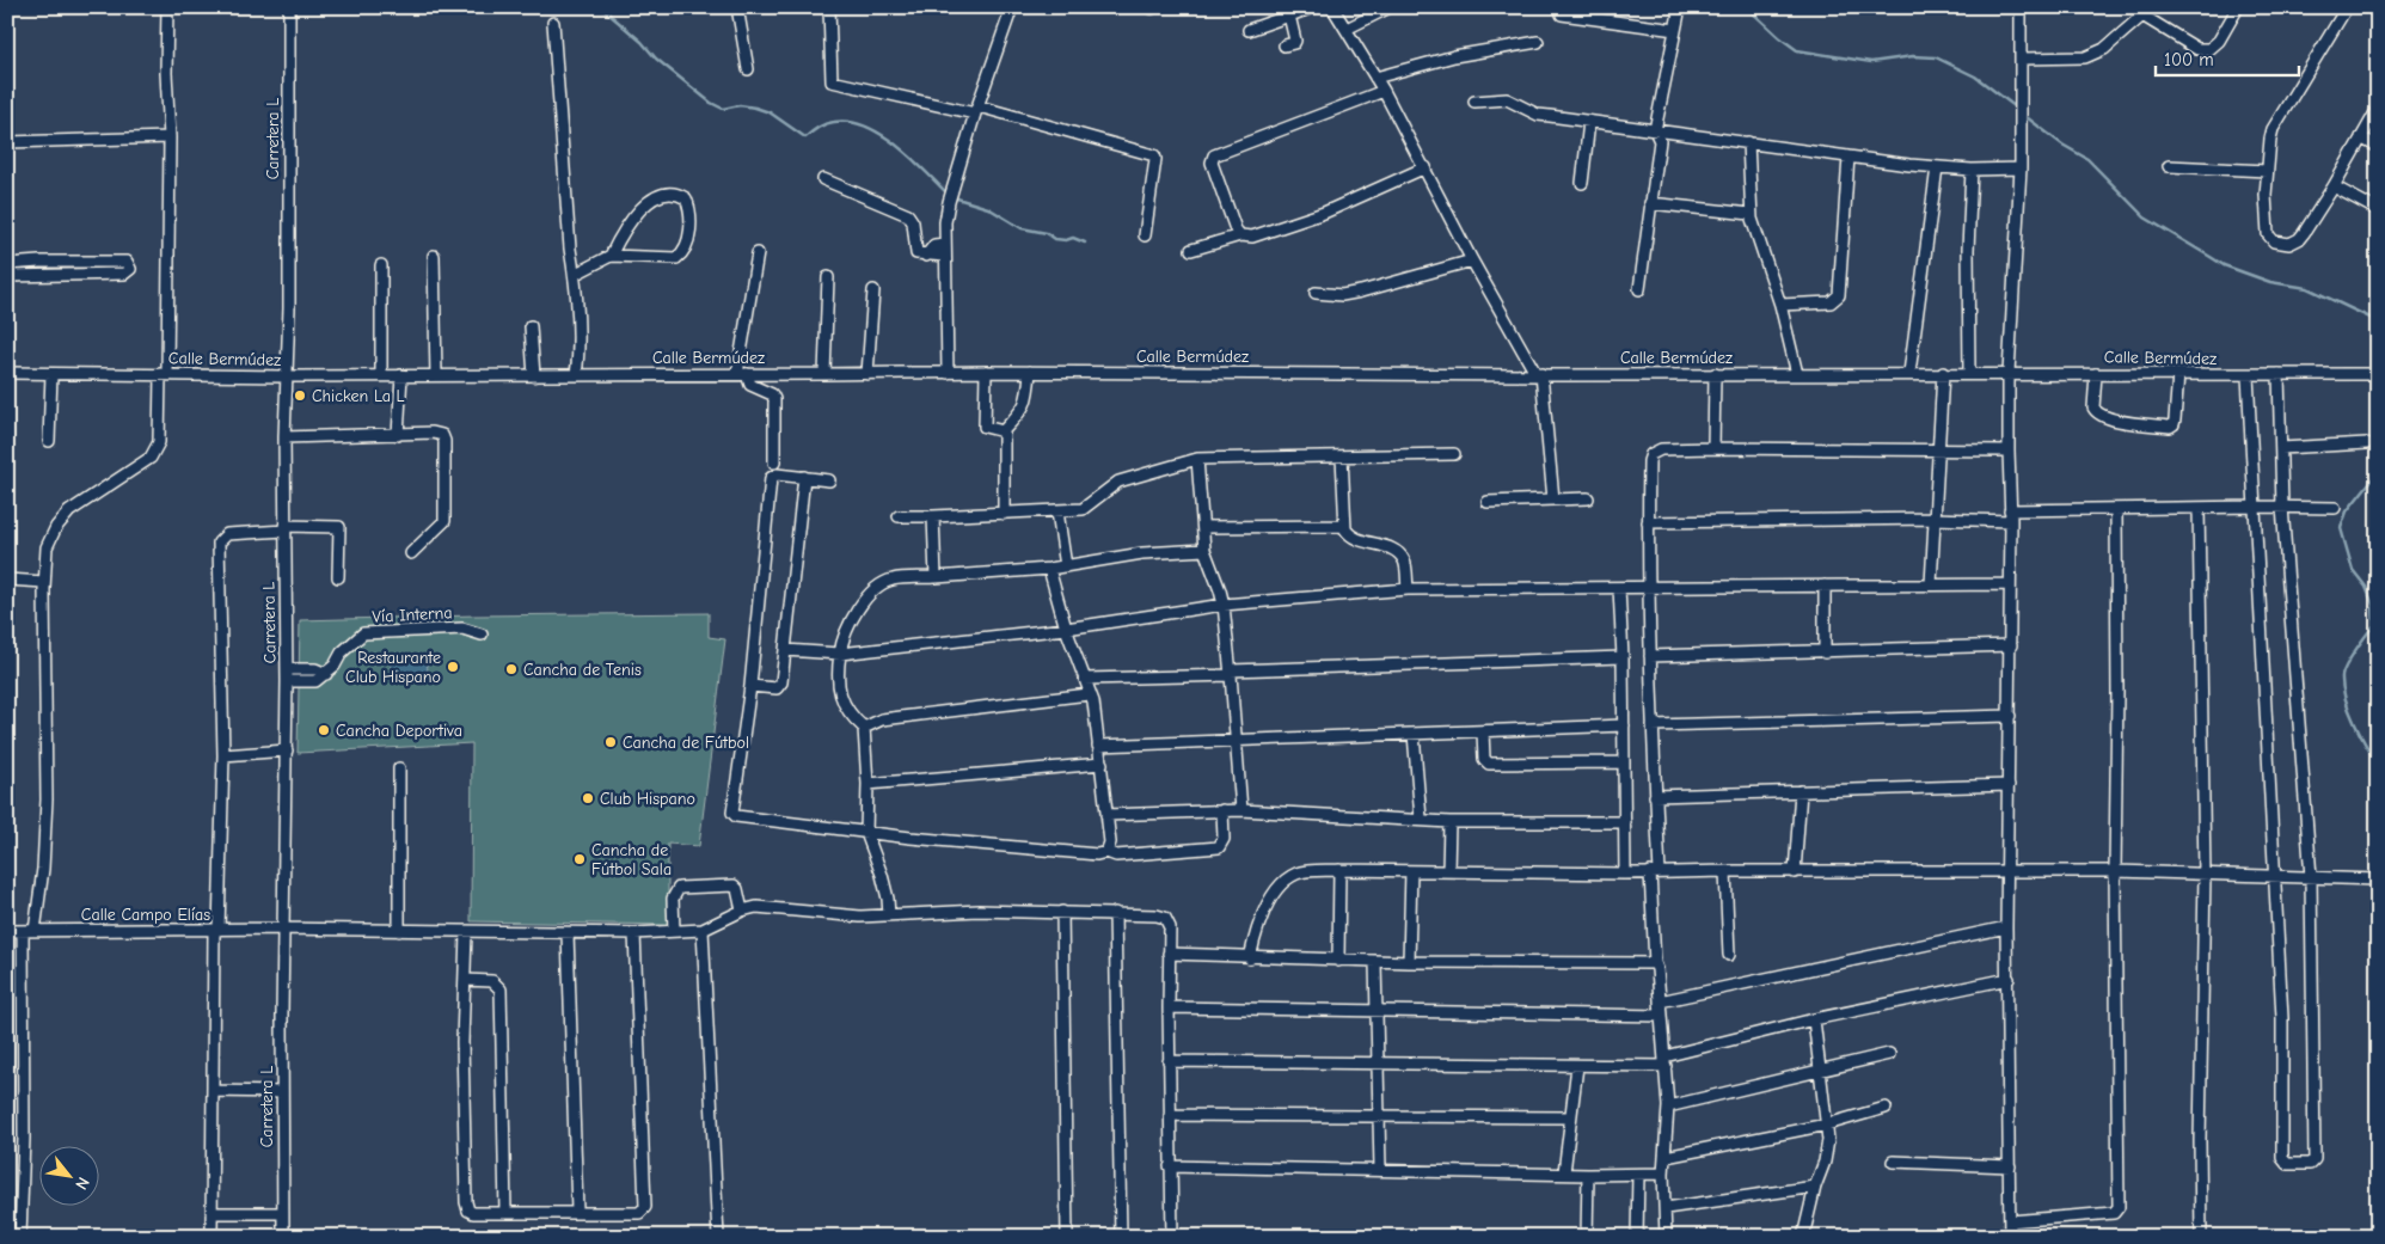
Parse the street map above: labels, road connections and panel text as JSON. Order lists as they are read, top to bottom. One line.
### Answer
{"streets":{"street":["Carretera L","Calle Bermúdez","Vía Interna","Calle Campo Elías"]},"crossings":[["Carretera L","Calle Bermúdez"],["Carretera L","Calle Campo Elías"]],"places":["Chicken La L","Restaurante Club Hispano","Cancha de Tenis","Cancha Deportiva","Cancha de Fútbol","Club Hispano","Cancha de Fútbol Sala"],"scale_bar":"100 m","north":"bottom right"}
